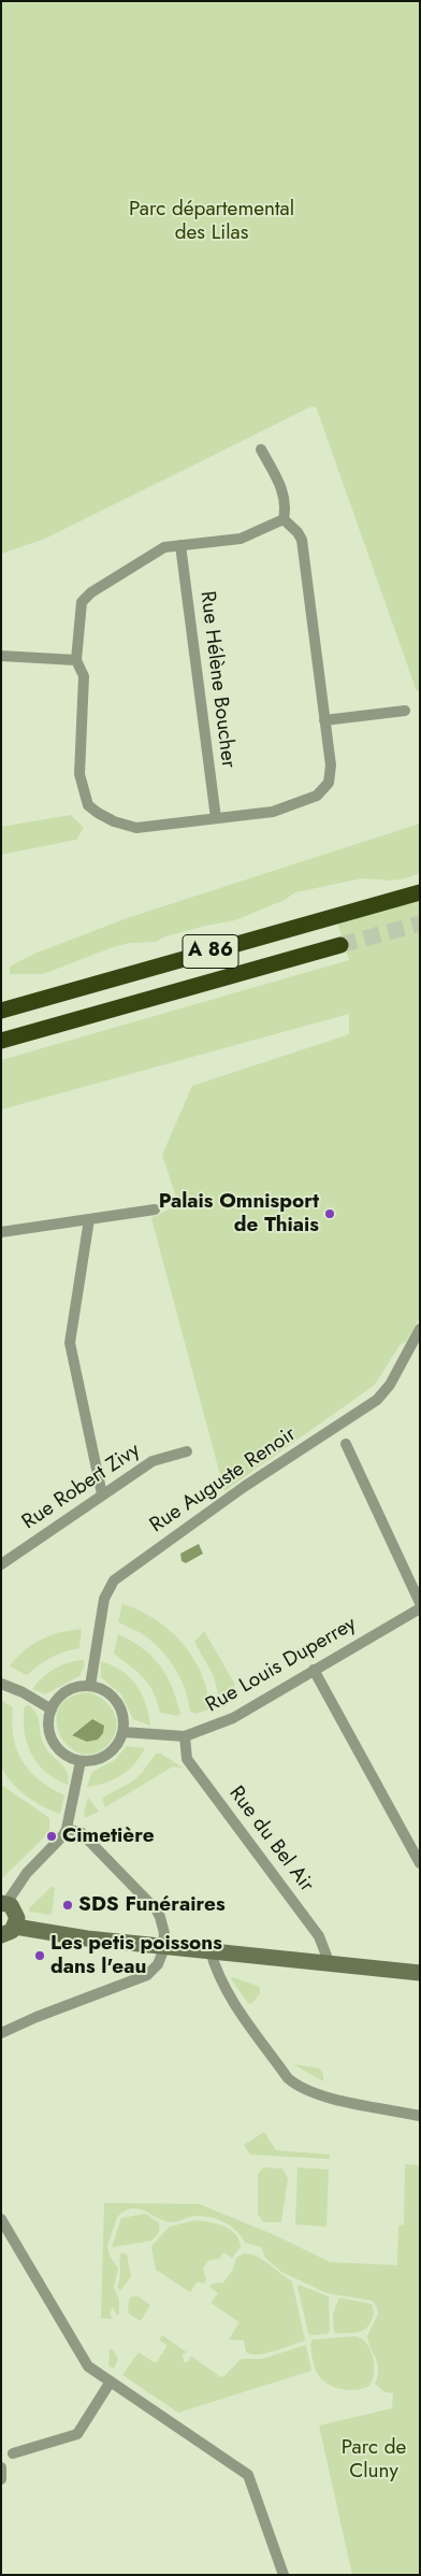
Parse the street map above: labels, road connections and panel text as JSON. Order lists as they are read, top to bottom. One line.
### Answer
{"streets":{"highway":["A 86"],"street":["Rue Hélène Boucher","Rue Auguste Renoir","Rue Robert Zivy","Rue Louis Duperrey","Rue du Bel Air"]},"crossings":[["Rue Auguste Renoir","Rue Louis Duperrey"],["Rue Louis Duperrey","Rue du Bel Air"]],"parks":["Parc départemental des Lilas","Parc de Cluny"],"places":["Palais Omnisport de Thiais","Cimetière","SDS Funéraires","Les petis poissons dans l'eau"]}
